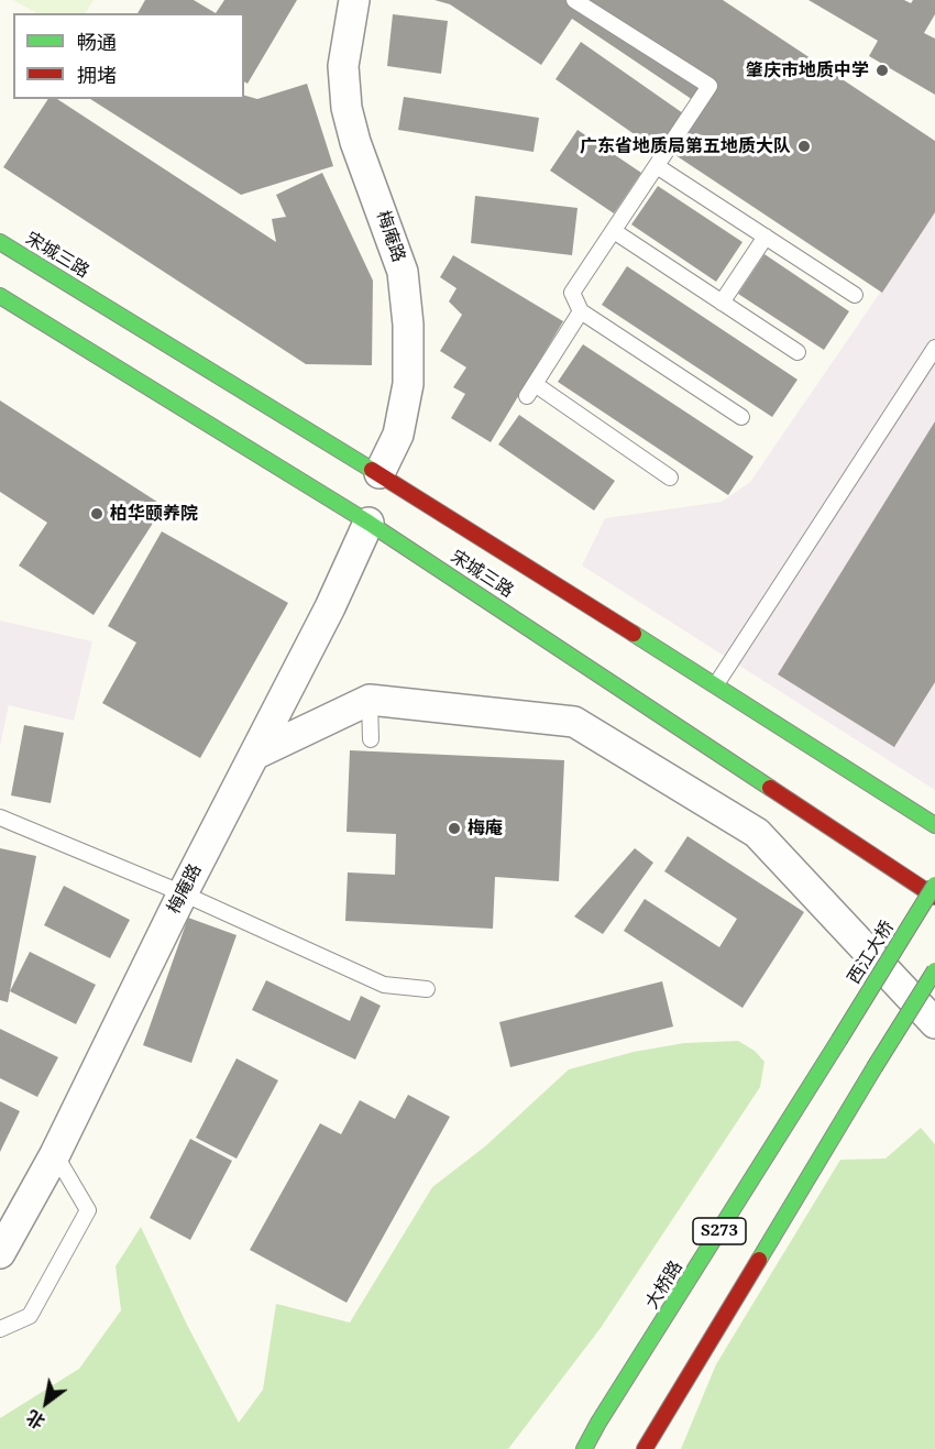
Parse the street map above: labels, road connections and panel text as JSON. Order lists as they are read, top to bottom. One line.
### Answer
{"streets":{"main road":["宋城三路","西江大桥","S273","大桥路"],"street":["梅庵路"]},"crossings":[["梅庵路","宋城三路"],["西江大桥","大桥路"]],"places":["肇庆市地质中学","广东省地质局第五地质大队","柏华颐养院","梅庵"],"legend":["畅通","拥堵"],"north":"bottom left"}
